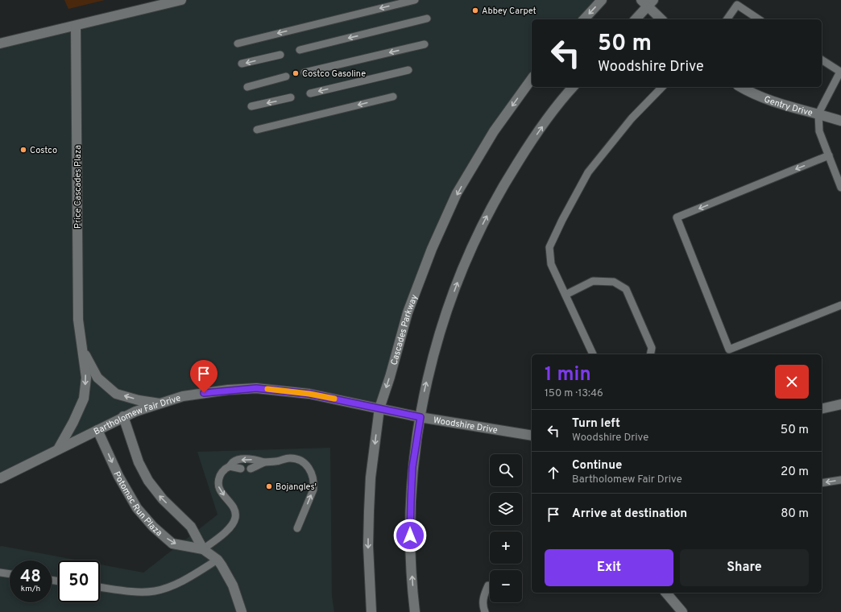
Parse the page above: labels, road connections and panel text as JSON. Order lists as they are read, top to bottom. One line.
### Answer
{"streets":{"street":["Gentry Drive","Price Cascades Plaza","Cascades Parkway","Bartholomew Fair Drive","Woodshire Drive","Potomac Run Plaza"]},"crossings":[["Price Cascades Plaza","Bartholomew Fair Drive"],["Cascades Parkway","Bartholomew Fair Drive"],["Cascades Parkway","Woodshire Drive"],["Bartholomew Fair Drive","Woodshire Drive"],["Bartholomew Fair Drive","Potomac Run Plaza"]],"places":["Abbey Carpet","Costco Gasoline","Costco","Bojangles'"],"page":{"turn":["50 m","Woodshire Drive"],"heading":["1 min","150 m · 13:46"],"list":[{"name":"Turn left","note":"Woodshire Drive","value":"50 m"},{"name":"Continue","note":"Bartholomew Fair Drive","value":"20 m"},{"name":"Arrive at destination","value":"80 m"}],"map_buttons":["+","−"],"buttons":["Exit","Share"],"speed":"48 km/h","limit":"50"}}
